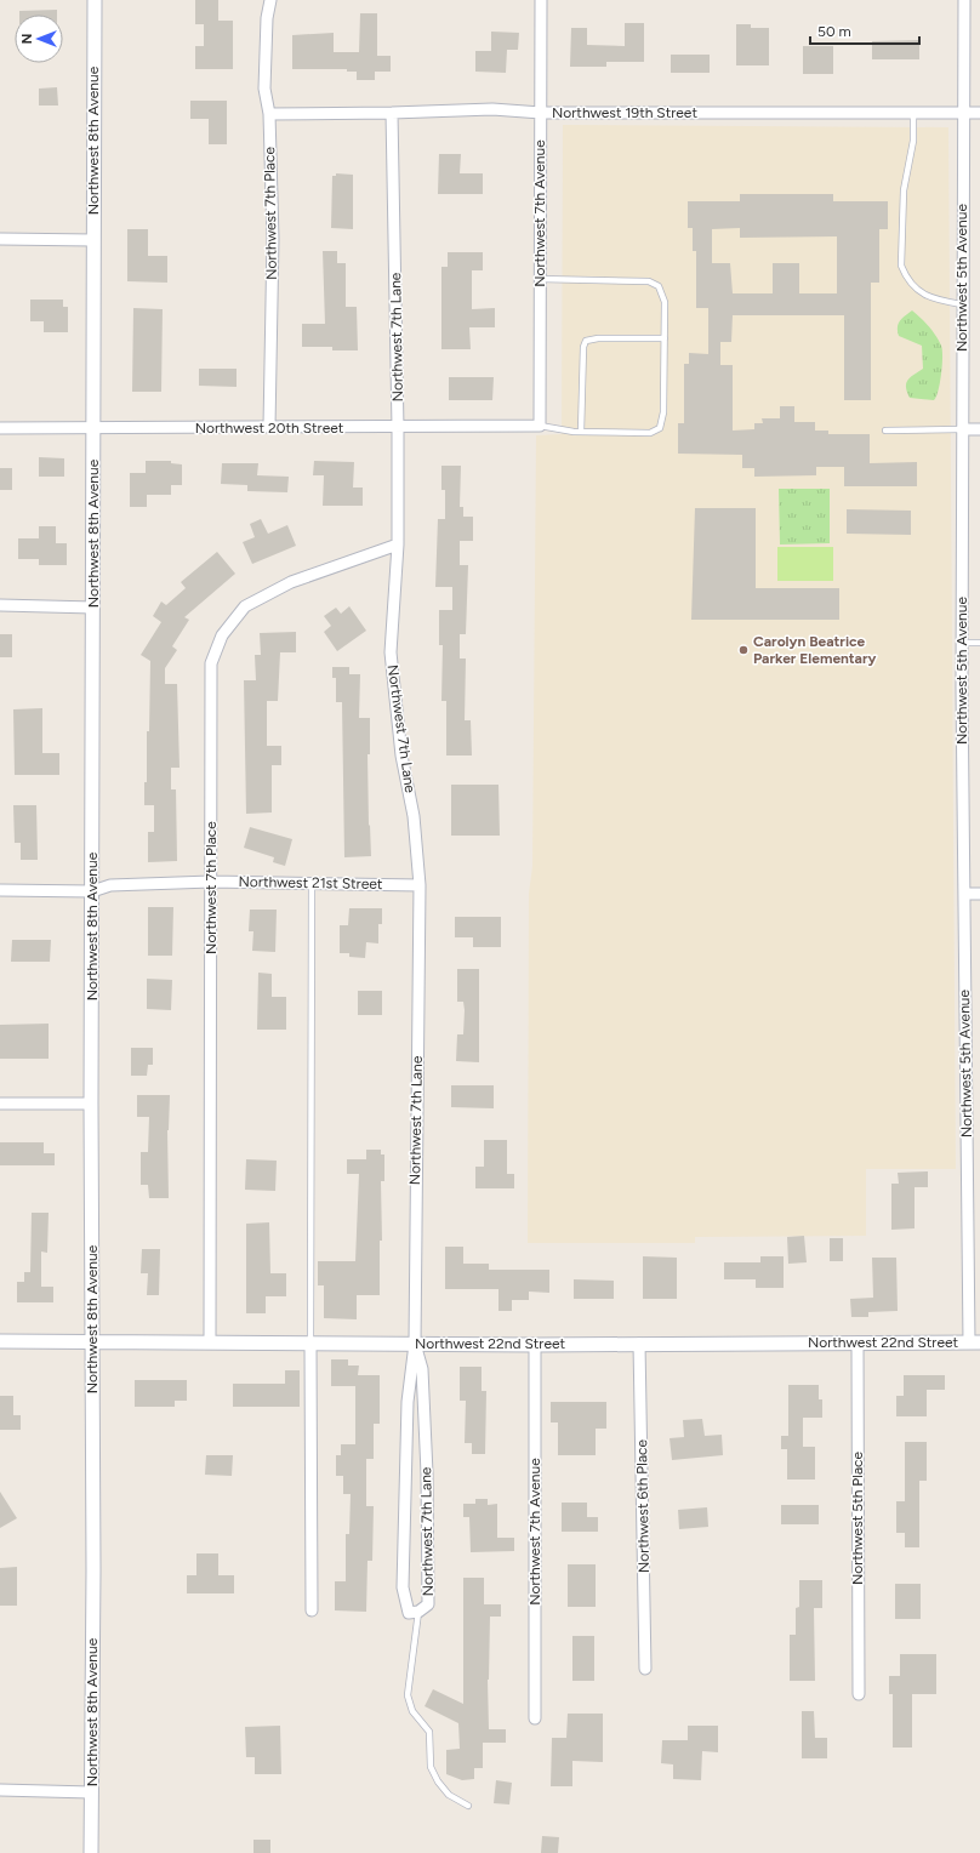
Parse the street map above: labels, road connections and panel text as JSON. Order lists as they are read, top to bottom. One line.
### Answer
{"streets":{"street":["Northwest 19th Street","Northwest 8th Avenue","Northwest 7th Place","Northwest 7th Avenue","Northwest 5th Avenue","Northwest 7th Lane","Northwest 20th Street","Northwest 21st Street","Northwest 22nd Street","Northwest 6th Place","Northwest 5th Place"]},"crossings":[["Northwest 19th Street","Northwest 7th Place"],["Northwest 19th Street","Northwest 7th Avenue"],["Northwest 19th Street","Northwest 5th Avenue"],["Northwest 19th Street","Northwest 7th Lane"],["Northwest 8th Avenue","Northwest 20th Street"],["Northwest 8th Avenue","Northwest 21st Street"],["Northwest 8th Avenue","Northwest 22nd Street"],["Northwest 7th Place","Northwest 7th Lane"],["Northwest 7th Place","Northwest 20th Street"],["Northwest 7th Place","Northwest 21st Street"],["Northwest 7th Place","Northwest 22nd Street"],["Northwest 7th Avenue","Northwest 20th Street"],["Northwest 7th Avenue","Northwest 22nd Street"],["Northwest 5th Avenue","Northwest 22nd Street"],["Northwest 7th Lane","Northwest 20th Street"],["Northwest 7th Lane","Northwest 21st Street"],["Northwest 7th Lane","Northwest 22nd Street"],["Northwest 22nd Street","Northwest 6th Place"],["Northwest 22nd Street","Northwest 5th Place"]],"places":["Carolyn Beatrice Parker Elementary"],"scale_bar":"50 m","north":"left"}
